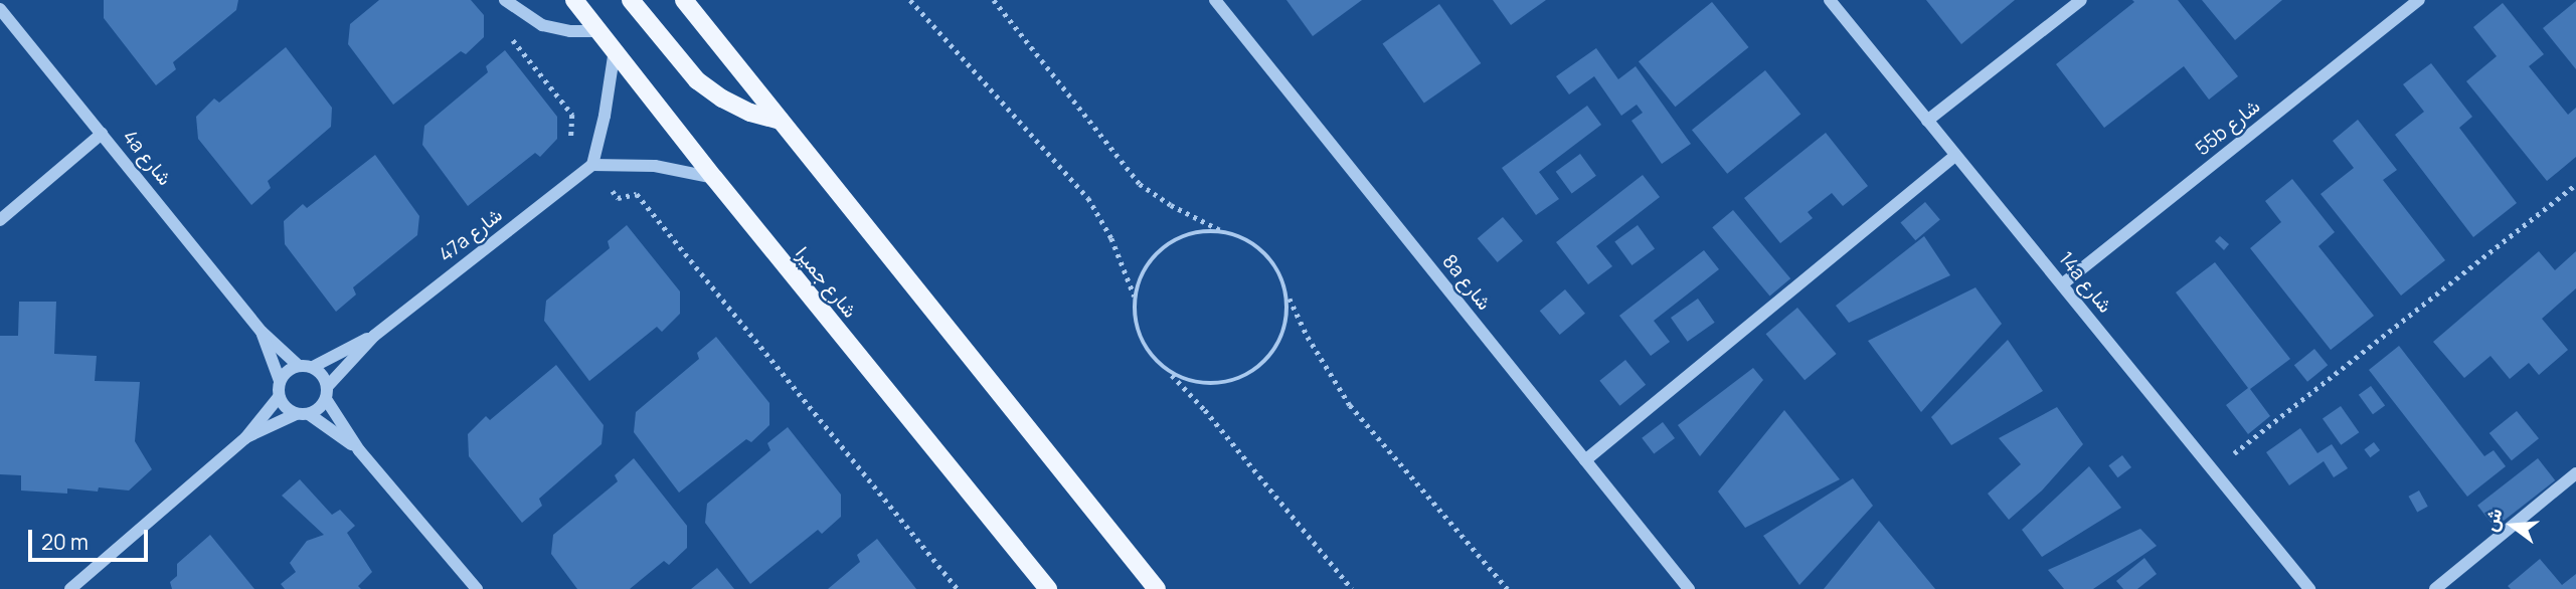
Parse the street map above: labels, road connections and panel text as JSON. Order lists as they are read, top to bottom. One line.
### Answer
{"streets":{"main road":["شارع جميرا"],"street":["55b شارع","4a شارع","47a شارع","8a شارع","14a شارع"]},"crossings":[["55b شارع","14a شارع"],["4a شارع","47a شارع"]],"scale_bar":"20 m","north":"left"}
